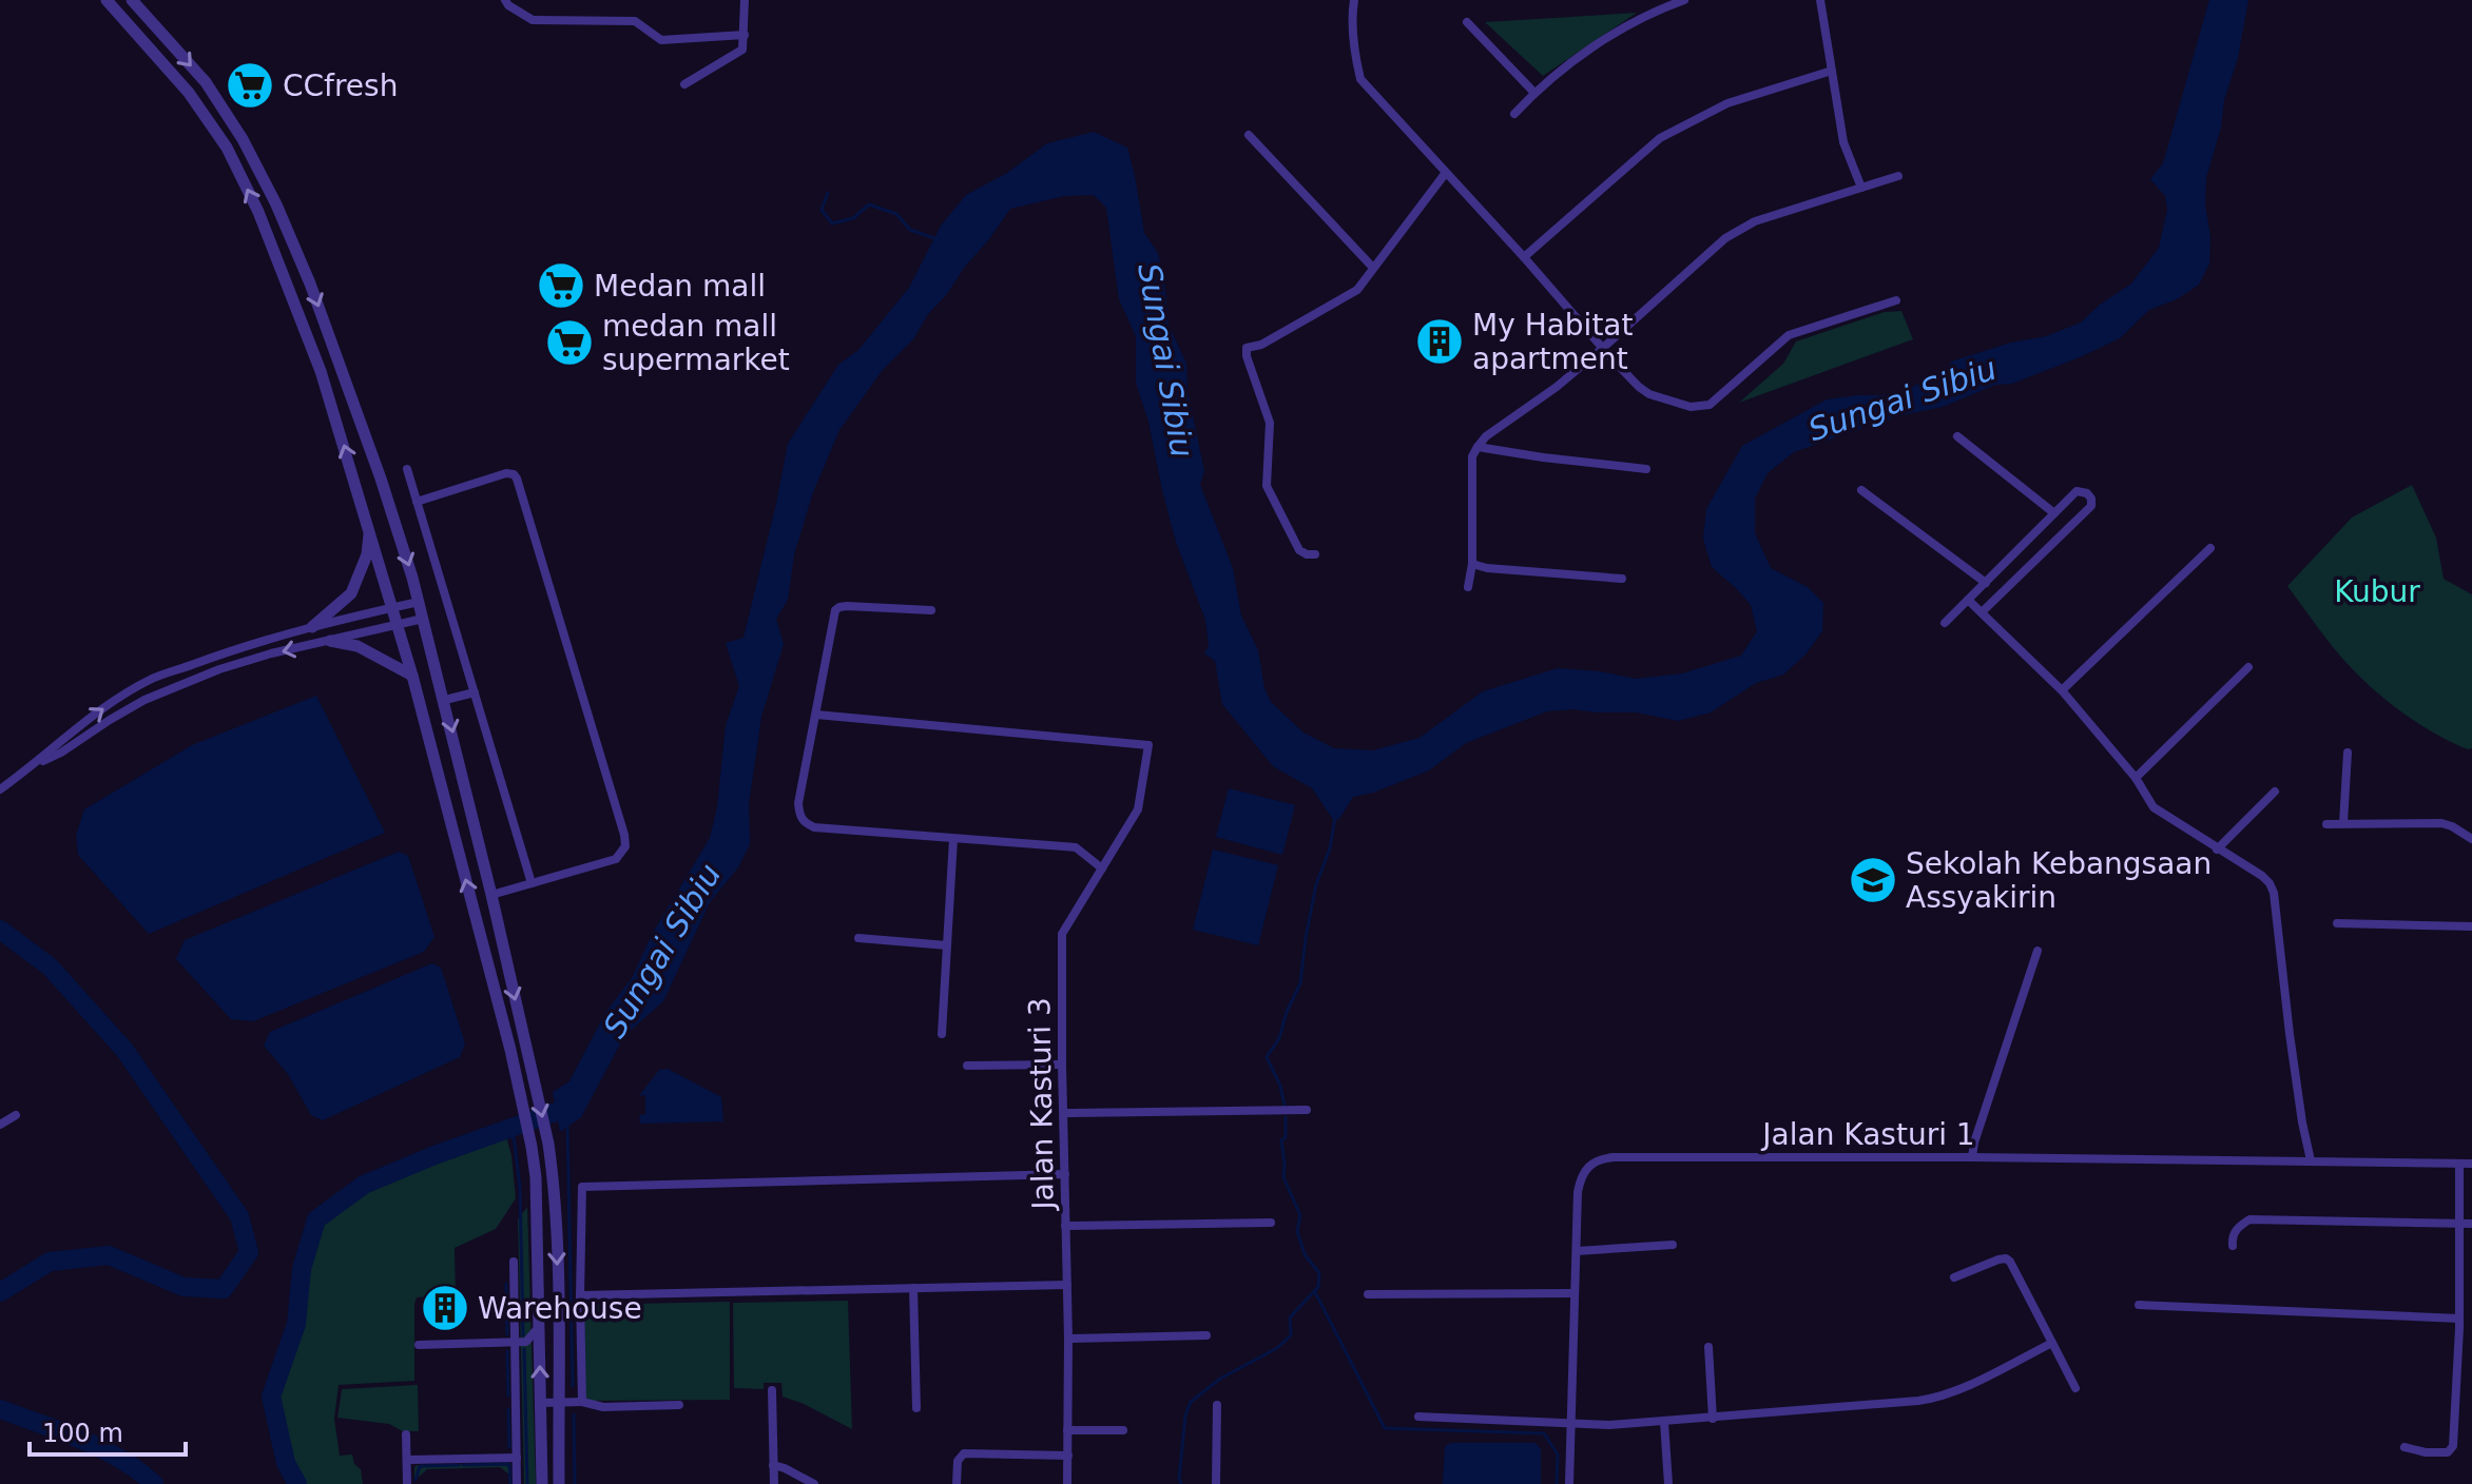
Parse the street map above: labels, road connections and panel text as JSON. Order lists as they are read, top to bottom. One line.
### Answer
{"streets":{"street":["Jalan Kasturi 3","Jalan Kasturi 1"]},"water":["Sungai Sibiu"],"parks":["Kubur"],"places":{"supermarket":["CCfresh","Medan mall","medan mall supermarket"],"building":["My Habitat apartment","Warehouse"],"school or university":["Sekolah Kebangsaan Assyakirin"]},"scale_bar":"100 m"}
